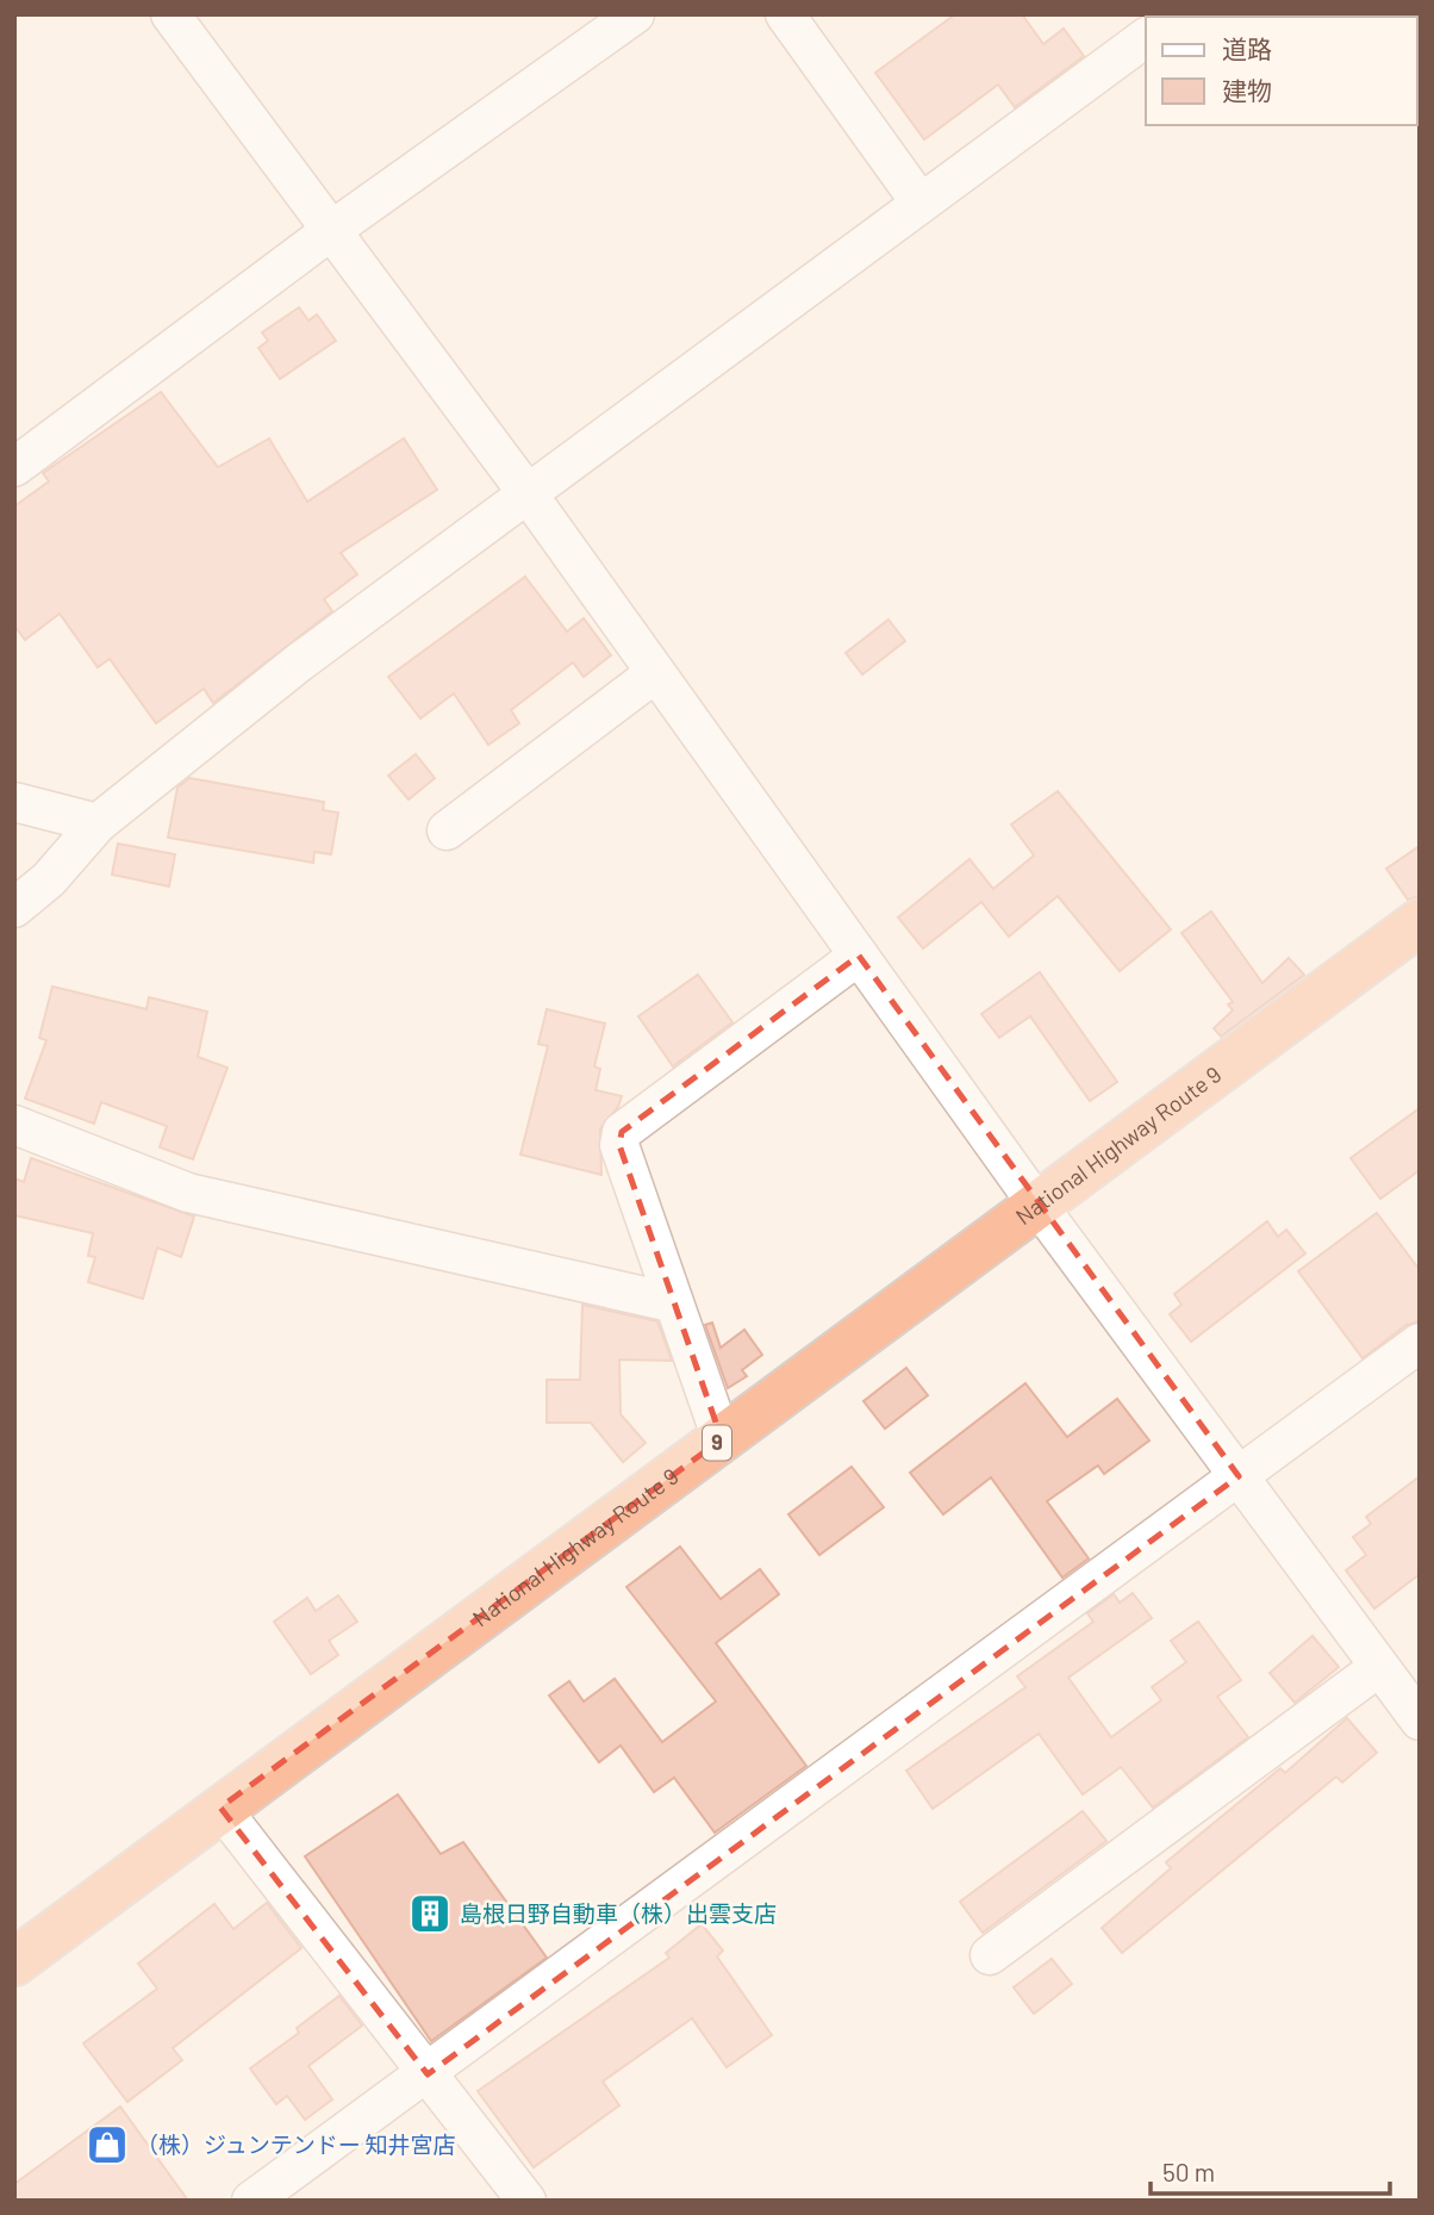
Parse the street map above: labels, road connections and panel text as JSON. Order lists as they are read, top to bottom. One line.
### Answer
{"streets":{"highway":["National Highway Route 9","9"]},"places":{"building":["島根日野自動車（株）出雲支店"],"shop":["（株）ジュンテンドー 知井宮店"]},"legend":["道路","建物"],"scale_bar":"50 m"}
